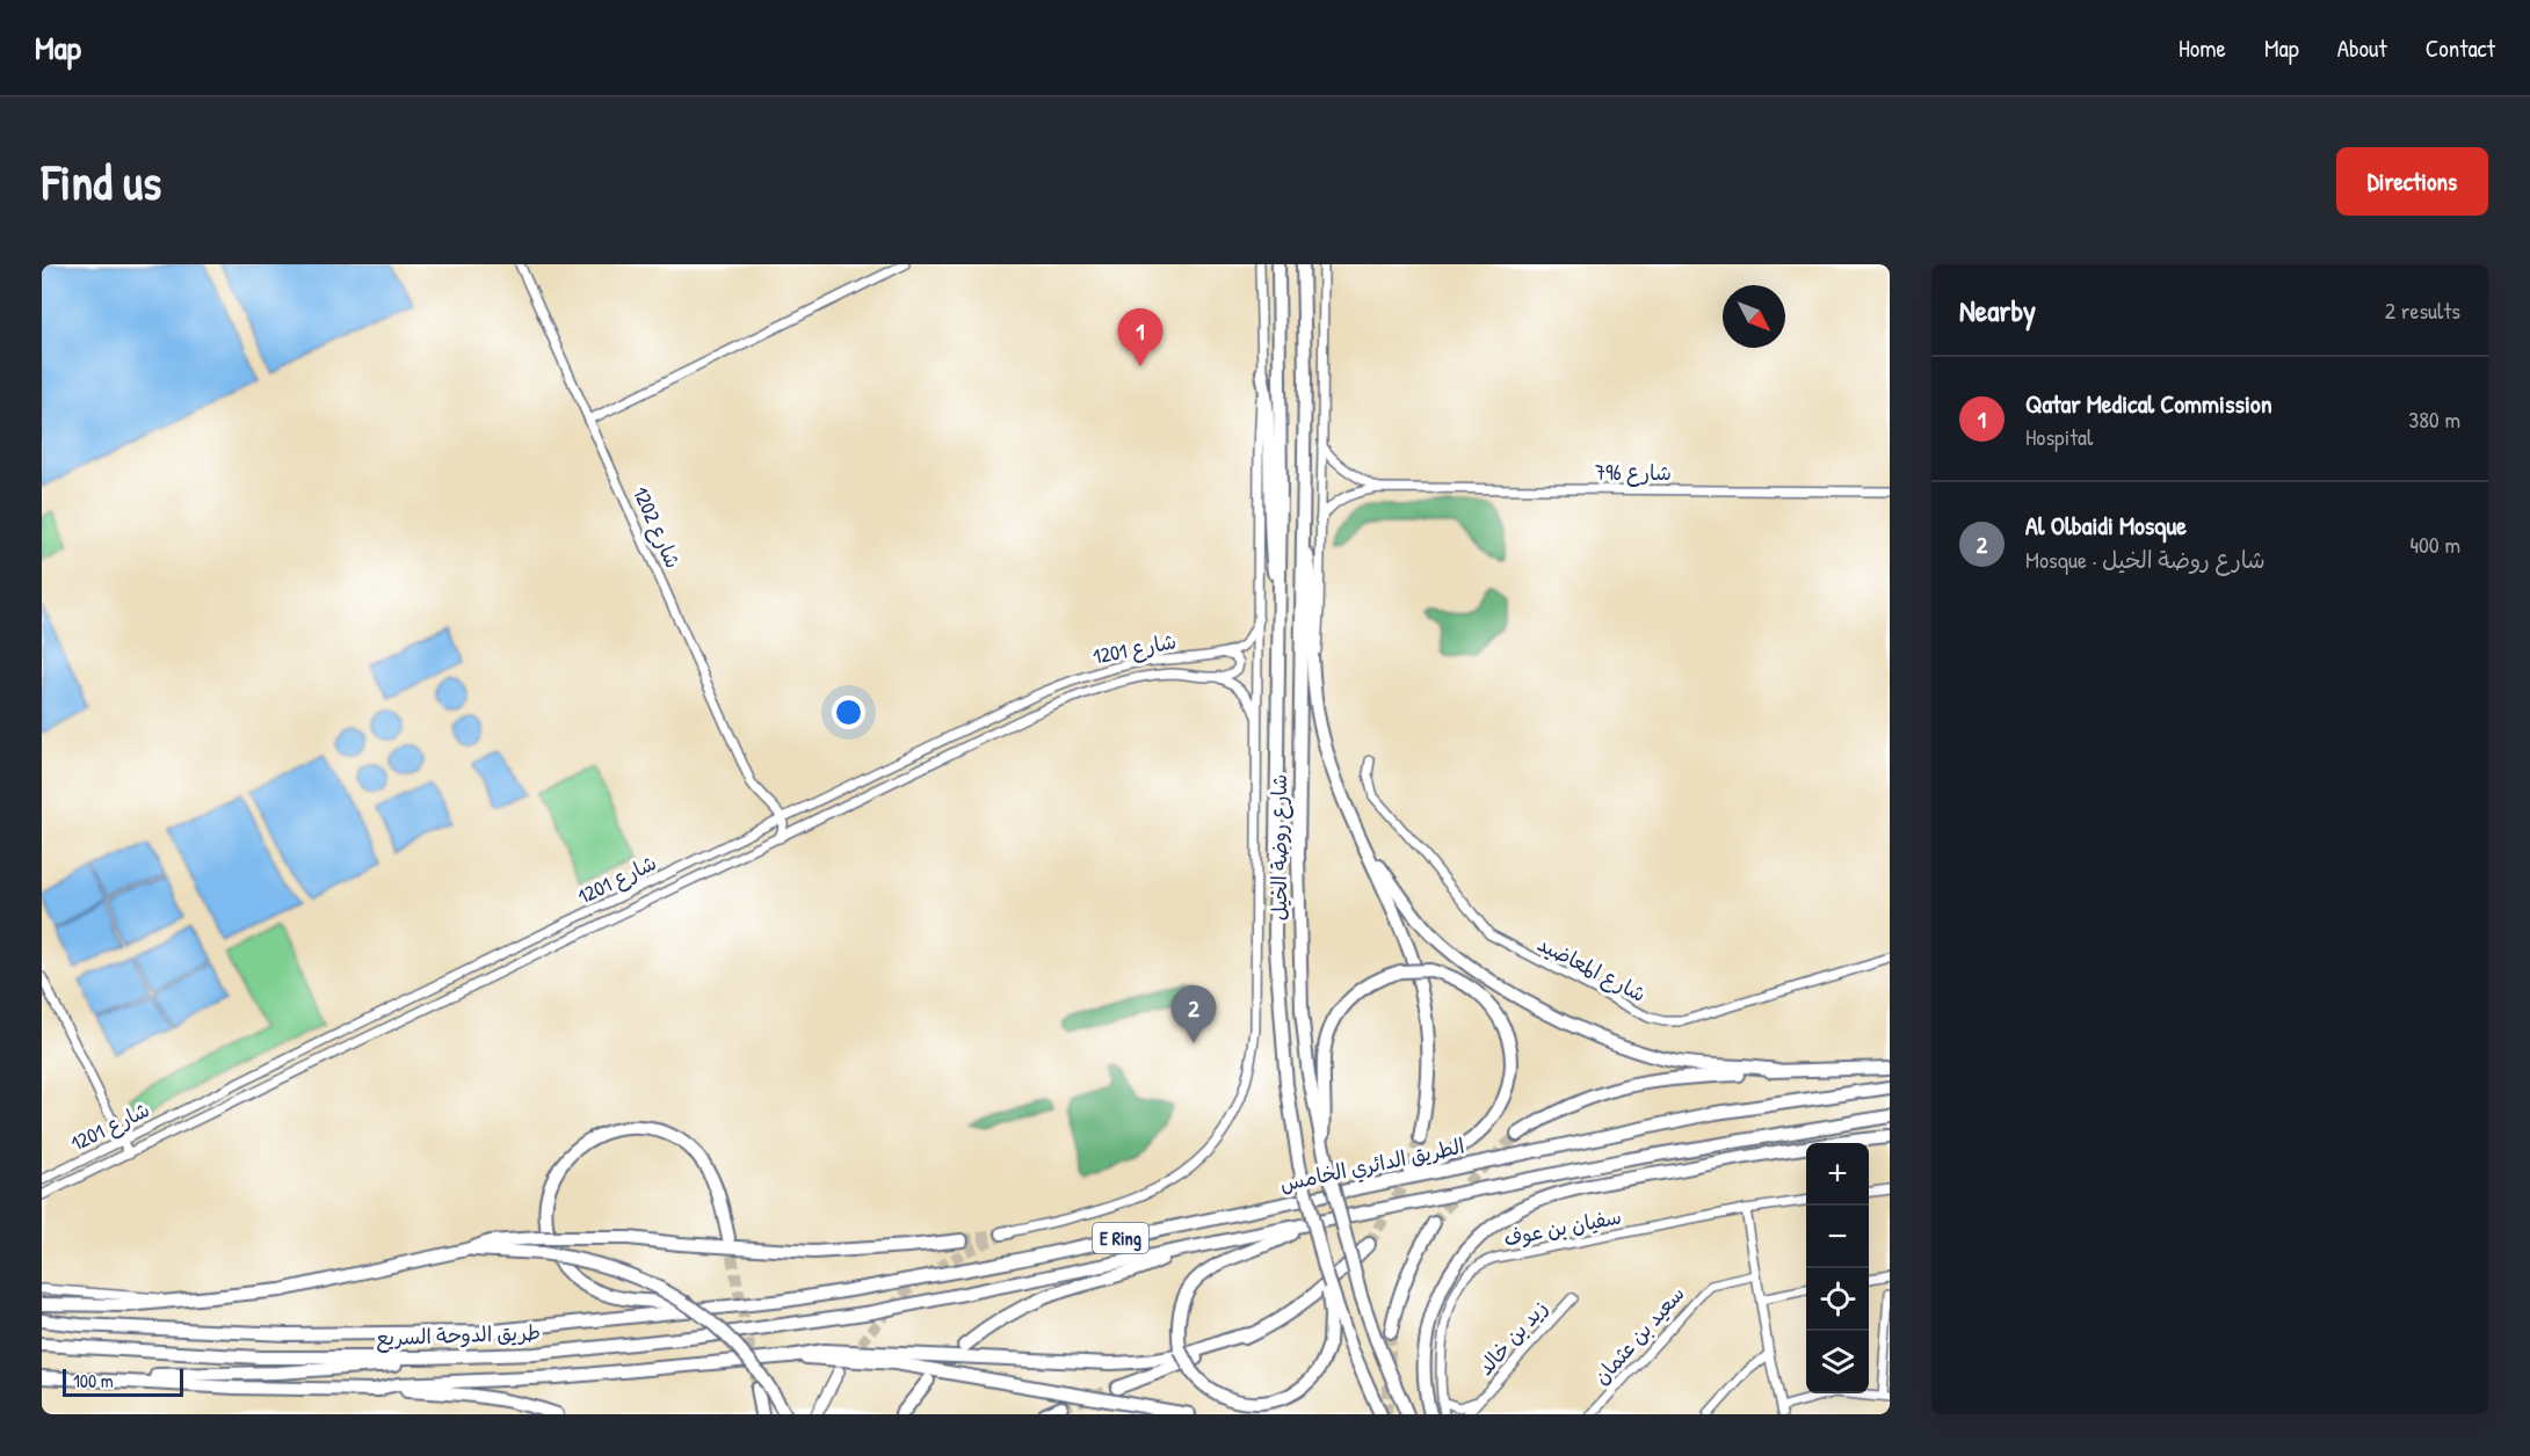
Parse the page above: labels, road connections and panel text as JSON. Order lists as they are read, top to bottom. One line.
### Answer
{"streets":{"highway":["شارع روضة الخيل","الطريق الدائري الخامس","E Ring","طريق الدوحة السريع"],"street":["شارع 796","شارع 1202","شارع 1201","شارع المعاضيد","سفيان بن عوف","سعيد بن عثمان","زيد بن خالد"]},"crossings":[["شارع 1202","شارع 1201"],["شارع 1201","شارع روضة الخيل"],["الطريق الدائري الخامس","طريق الدوحة السريع"],["سفيان بن عوف","زيد بن خالد"]],"scale_bar":"100 m","north":"bottom right","page":{"header":"Map","nav":["Home","Map","About","Contact"],"buttons":"Directions","title":"Find us","heading":["Nearby","2 results"],"pins":["1","2"],"list":[{"mark":"1","name":"Qatar Medical Commission","note":"Hospital","value":"380 m"},{"mark":"2","name":"Al Olbaidi Mosque","note":"Mosque · شارع روضة الخيل","value":"400 m"}],"map_buttons":["+","−"],"scale":"100 m"}}
